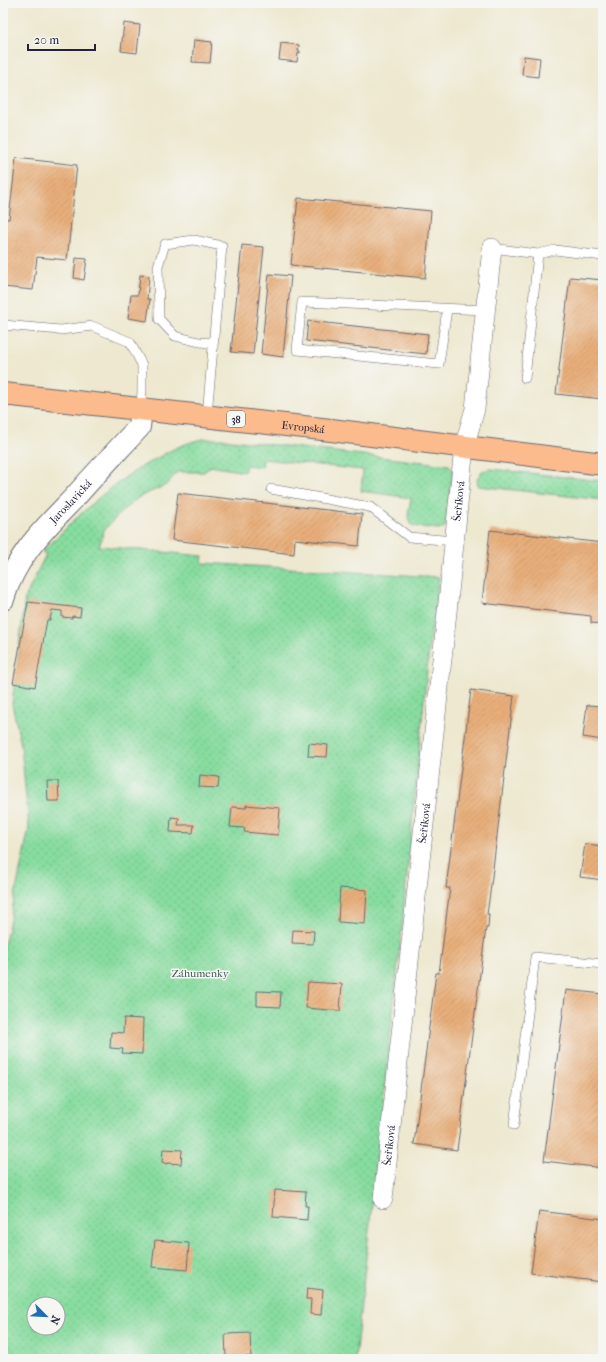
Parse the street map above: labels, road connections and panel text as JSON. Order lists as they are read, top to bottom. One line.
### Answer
{"streets":{"main road":["38","Evropská"],"street":["Jaroslavická","Šeříková"]},"crossings":[["Evropská","Jaroslavická"],["Evropská","Šeříková"]],"parks":["Záhumenky"],"scale_bar":"20 m","north":"bottom right"}
